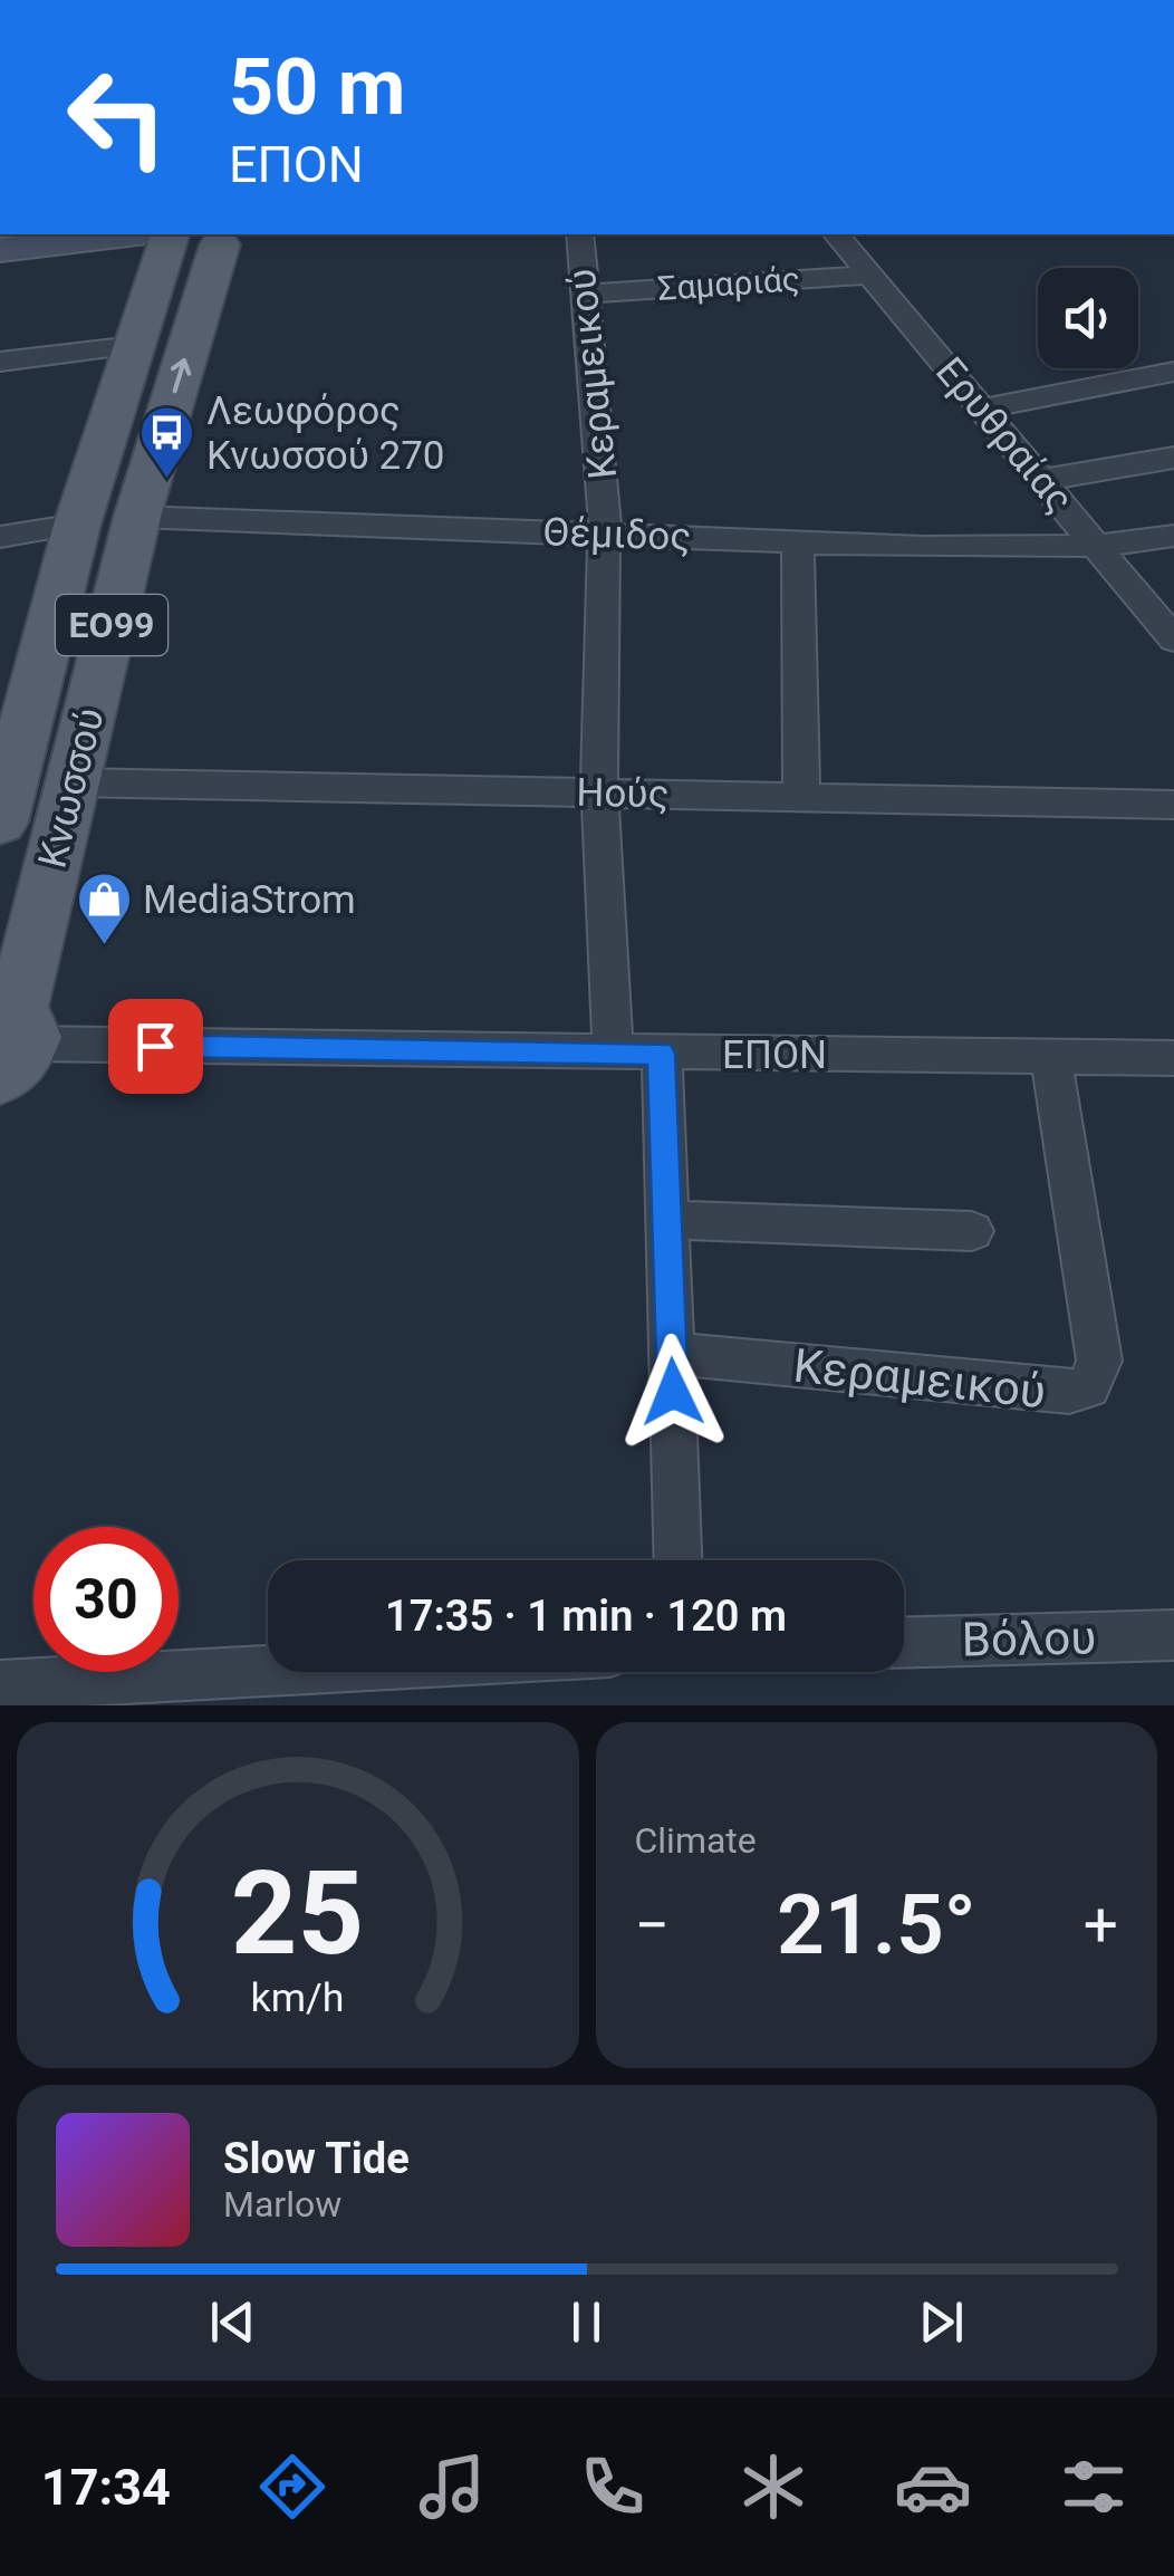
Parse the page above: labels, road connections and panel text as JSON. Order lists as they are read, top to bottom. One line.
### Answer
{"streets":{"main road":["ΕΟ99","Κνωσσού"],"street":["Σαμαριάς","Κεραμεικού","Ερυθραίας","Θέμιδος","Ηούς","ΕΠΟΝ","Βόλου"]},"crossings":[["Σαμαριάς","Κεραμεικού"],["Σαμαριάς","Ερυθραίας"],["Κεραμεικού","Θέμιδος"],["Κεραμεικού","Ηούς"],["Κεραμεικού","ΕΠΟΝ"],["Ερυθραίας","Θέμιδος"],["Θέμιδος","Κνωσσού"],["ΕΟ99","Κνωσσού"],["Κνωσσού","Ηούς"],["Κνωσσού","ΕΠΟΝ"]],"places":{"bus stop":["Λεωφόρος Κνωσσού 270"],"shop":["MediaStrom"]},"page":{"turn":["50 m","ΕΠΟΝ"],"limit":"30","trip":"17:35 · 1 min · 120 m","tile":"Climate","heat":["−","21.5°","+"],"song":["Slow Tide","Marlow"],"tabs":"17:34","gauge":["25","km/h"]}}
